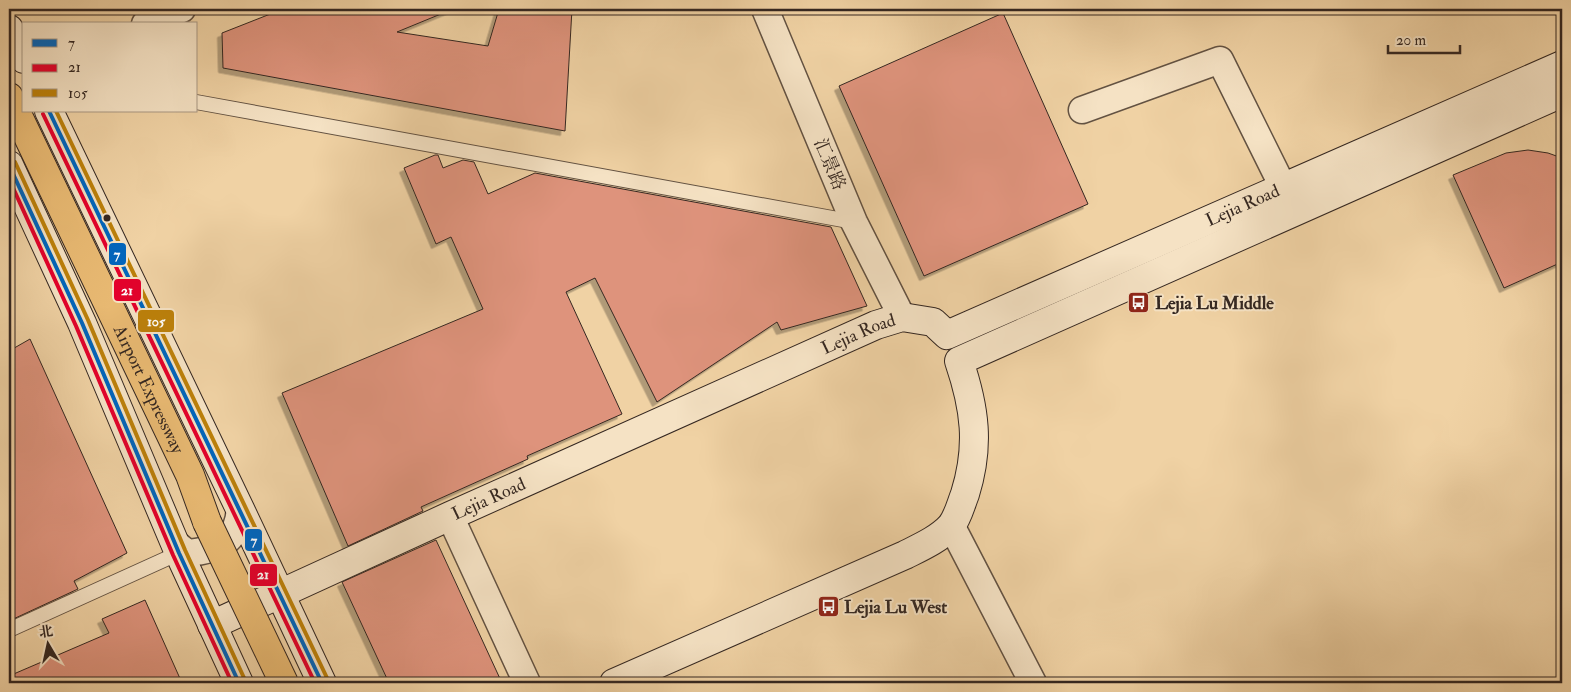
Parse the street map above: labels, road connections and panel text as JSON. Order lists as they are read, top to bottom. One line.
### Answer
{"streets":{"highway":["Airport Expressway"],"street":["汇景路","Lejia Road"]},"crossings":[["汇景路","Lejia Road"]],"places":{"bus stop":["Lejia Lu Middle","Lejia Lu West"]},"lines":["transit line 7","transit line 105","transit line 21"],"legend":["7","21","105"],"scale_bar":"20 m","north":"top"}
